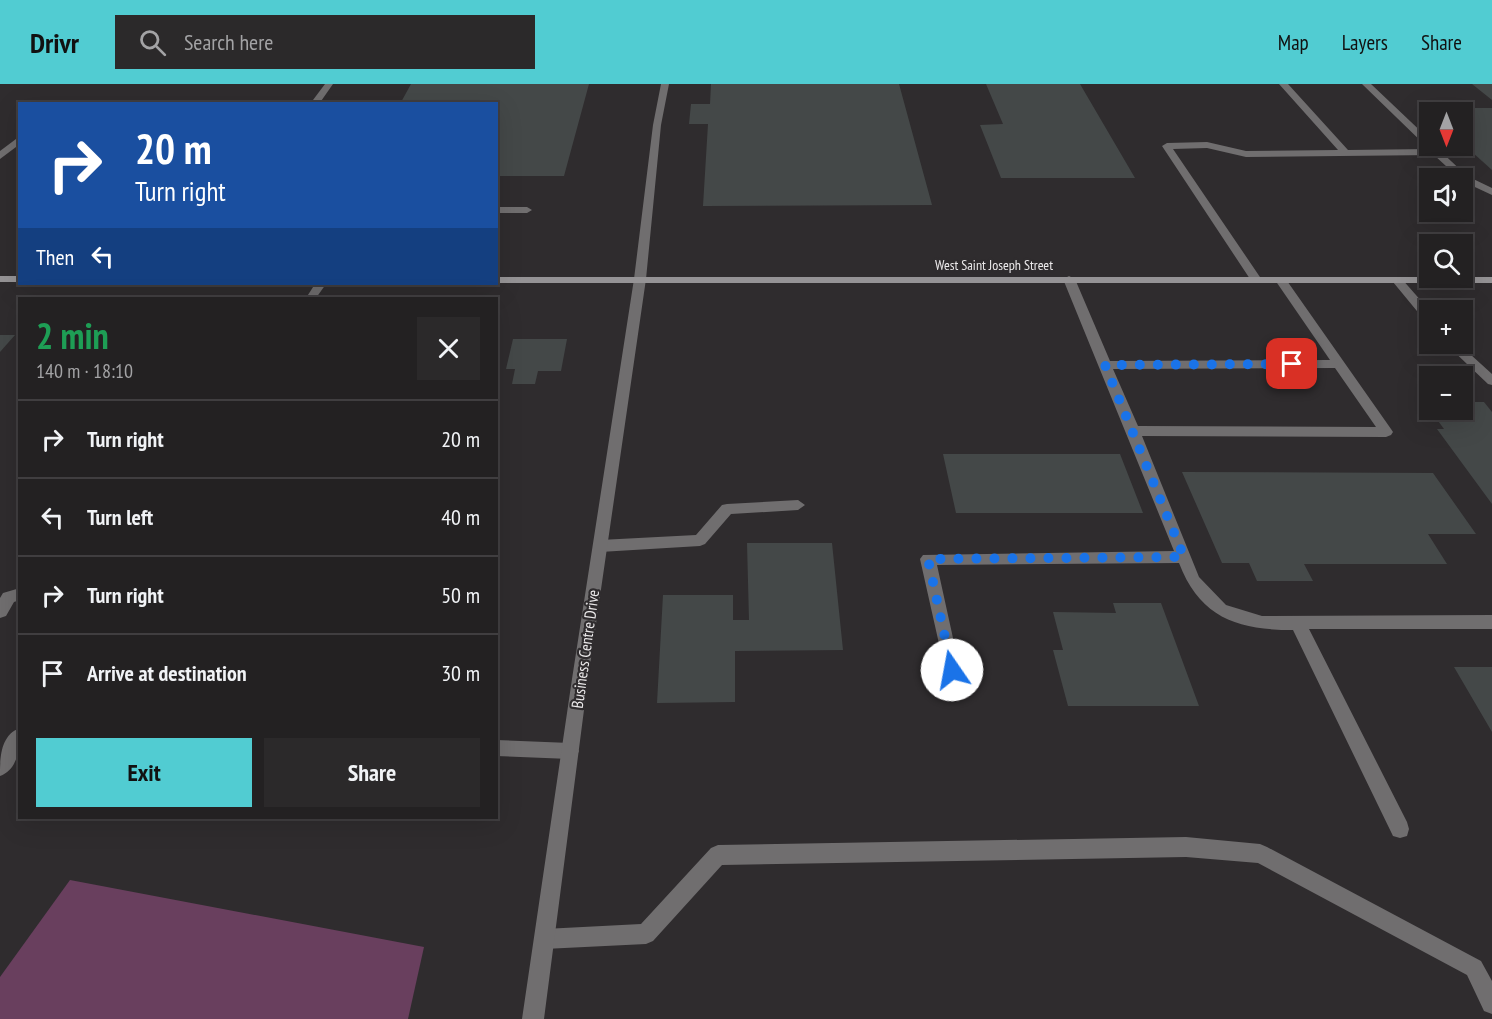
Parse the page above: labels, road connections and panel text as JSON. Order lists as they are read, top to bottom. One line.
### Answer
{"streets":{"street":["West Saint Joseph Street","Business Centre Drive"]},"crossings":[["West Saint Joseph Street","Business Centre Drive"]],"north":"bottom","page":{"header":"Drivr","search":"Search here","nav":["Map","Layers","Share"],"map_buttons":["+","−"],"turn":["20 m","Turn right"],"then":"Then","heading":["2 min","140 m · 18:10"],"list":[{"name":"Turn right","value":"20 m"},{"name":"Turn left","value":"40 m"},{"name":"Turn right","value":"50 m"},{"name":"Arrive at destination","value":"30 m"}],"buttons":["Exit","Share"]}}
